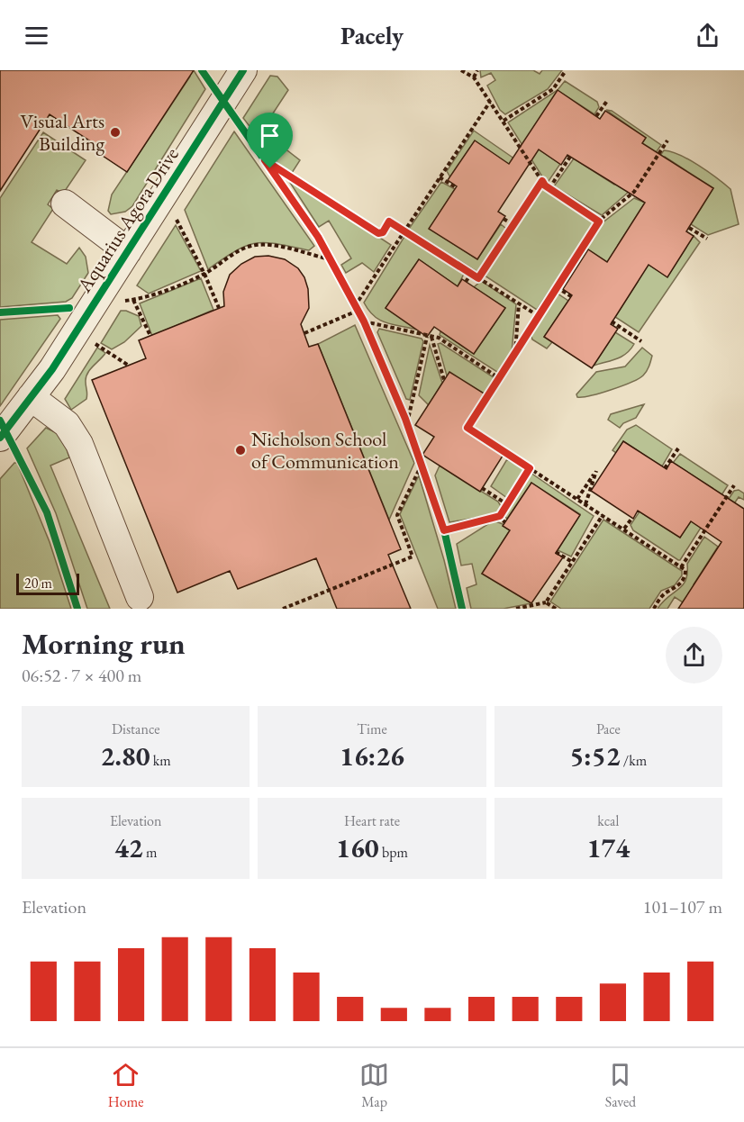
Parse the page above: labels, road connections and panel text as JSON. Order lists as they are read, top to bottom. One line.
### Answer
{"streets":{"street":["Aquarius Agora Drive"]},"places":["Visual Arts Building","Nicholson School of Communication"],"scale_bar":"20 m","page":{"header":"Pacely","scale":"20 m","heading":["Morning run","06:52 · 7 × 400 m"],"stats":[["Distance","2.80 km"],["Time","16:26"],["Pace","5:52 /km"],["Elevation","42 m"],["Heart rate","160 bpm"],["kcal","174"]],"chart":["Elevation","101–107 m"],"tabs":["Home","Map","Saved"]}}
